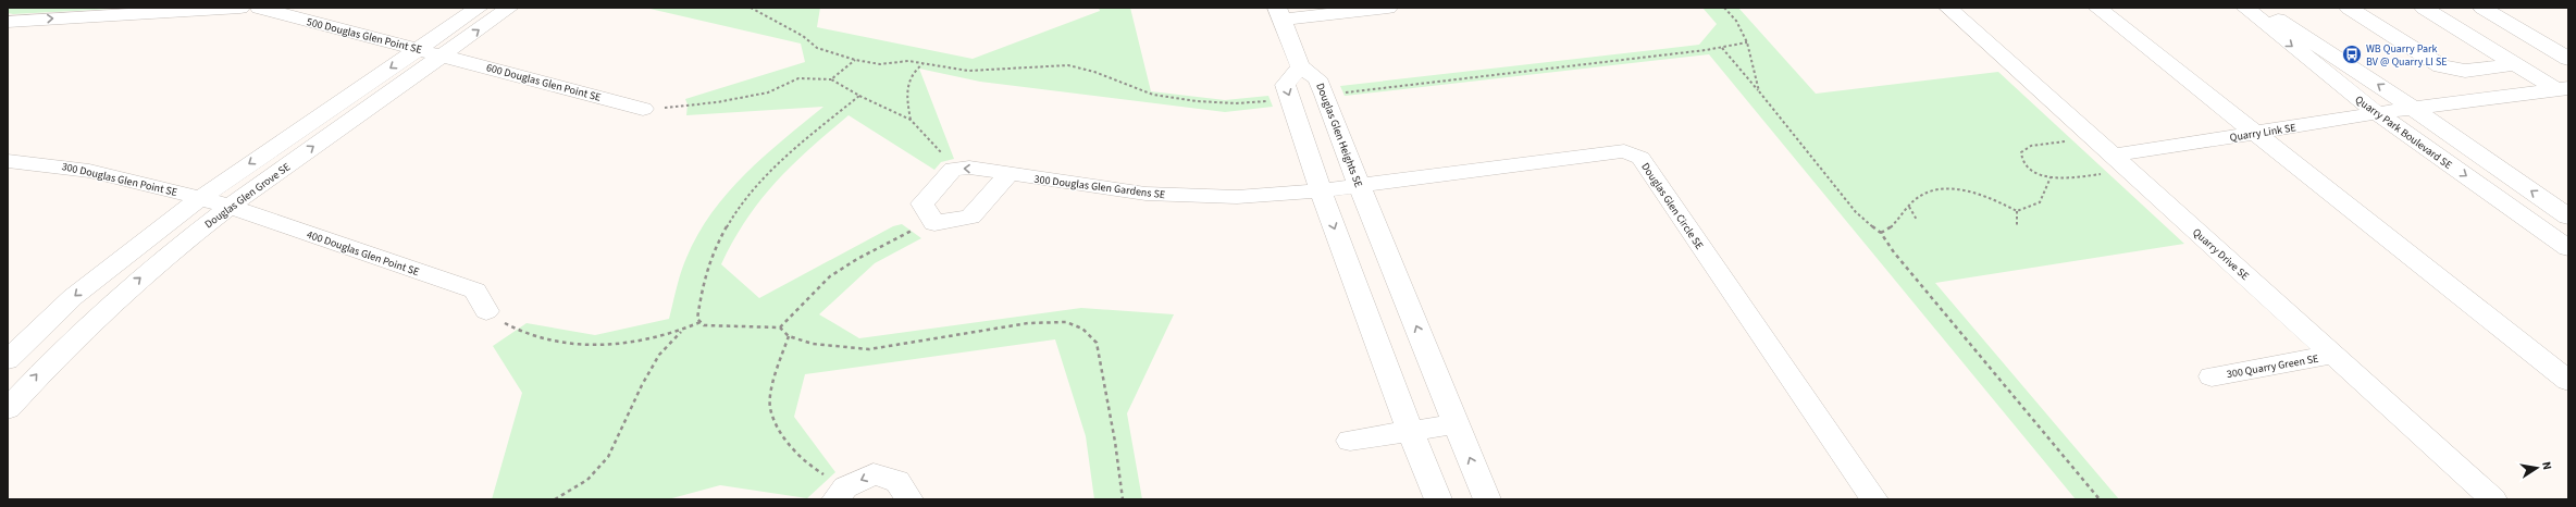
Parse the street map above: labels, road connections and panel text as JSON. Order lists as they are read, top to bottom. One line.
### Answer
{"streets":{"street":["500 Douglas Glen Point SE","600 Douglas Glen Point SE","Quarry Link SE","Quarry Park Boulevard SE","Douglas Glen Heights SE","300 Douglas Glen Point SE","300 Douglas Glen Gardens SE","Douglas Glen Grove SE","Douglas Glen Circle SE","400 Douglas Glen Point SE","Quarry Drive SE","300 Quarry Green SE"]},"crossings":[["500 Douglas Glen Point SE","600 Douglas Glen Point SE"],["500 Douglas Glen Point SE","Douglas Glen Grove SE"],["600 Douglas Glen Point SE","Douglas Glen Grove SE"],["Quarry Link SE","Quarry Park Boulevard SE"],["Quarry Link SE","Quarry Drive SE"],["Douglas Glen Heights SE","Douglas Glen Circle SE"],["300 Douglas Glen Point SE","Douglas Glen Grove SE"],["300 Douglas Glen Point SE","400 Douglas Glen Point SE"],["300 Douglas Glen Gardens SE","Douglas Glen Circle SE"],["Douglas Glen Grove SE","400 Douglas Glen Point SE"],["Quarry Drive SE","300 Quarry Green SE"]],"places":{"bus stop":["WB Quarry Park BV @ Quarry LI SE"]},"north":"right"}
